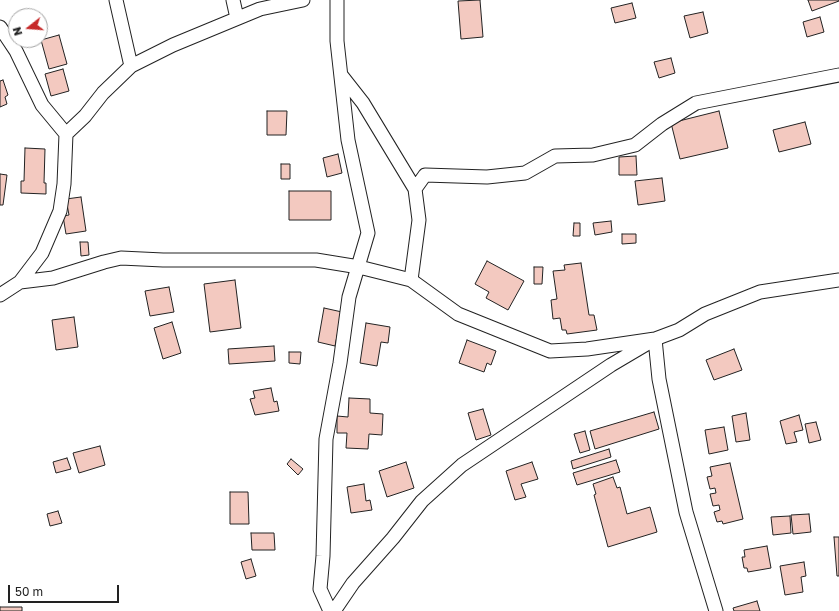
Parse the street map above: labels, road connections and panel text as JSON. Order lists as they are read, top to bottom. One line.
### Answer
{"scale_bar":"50 m","north":"left"}
